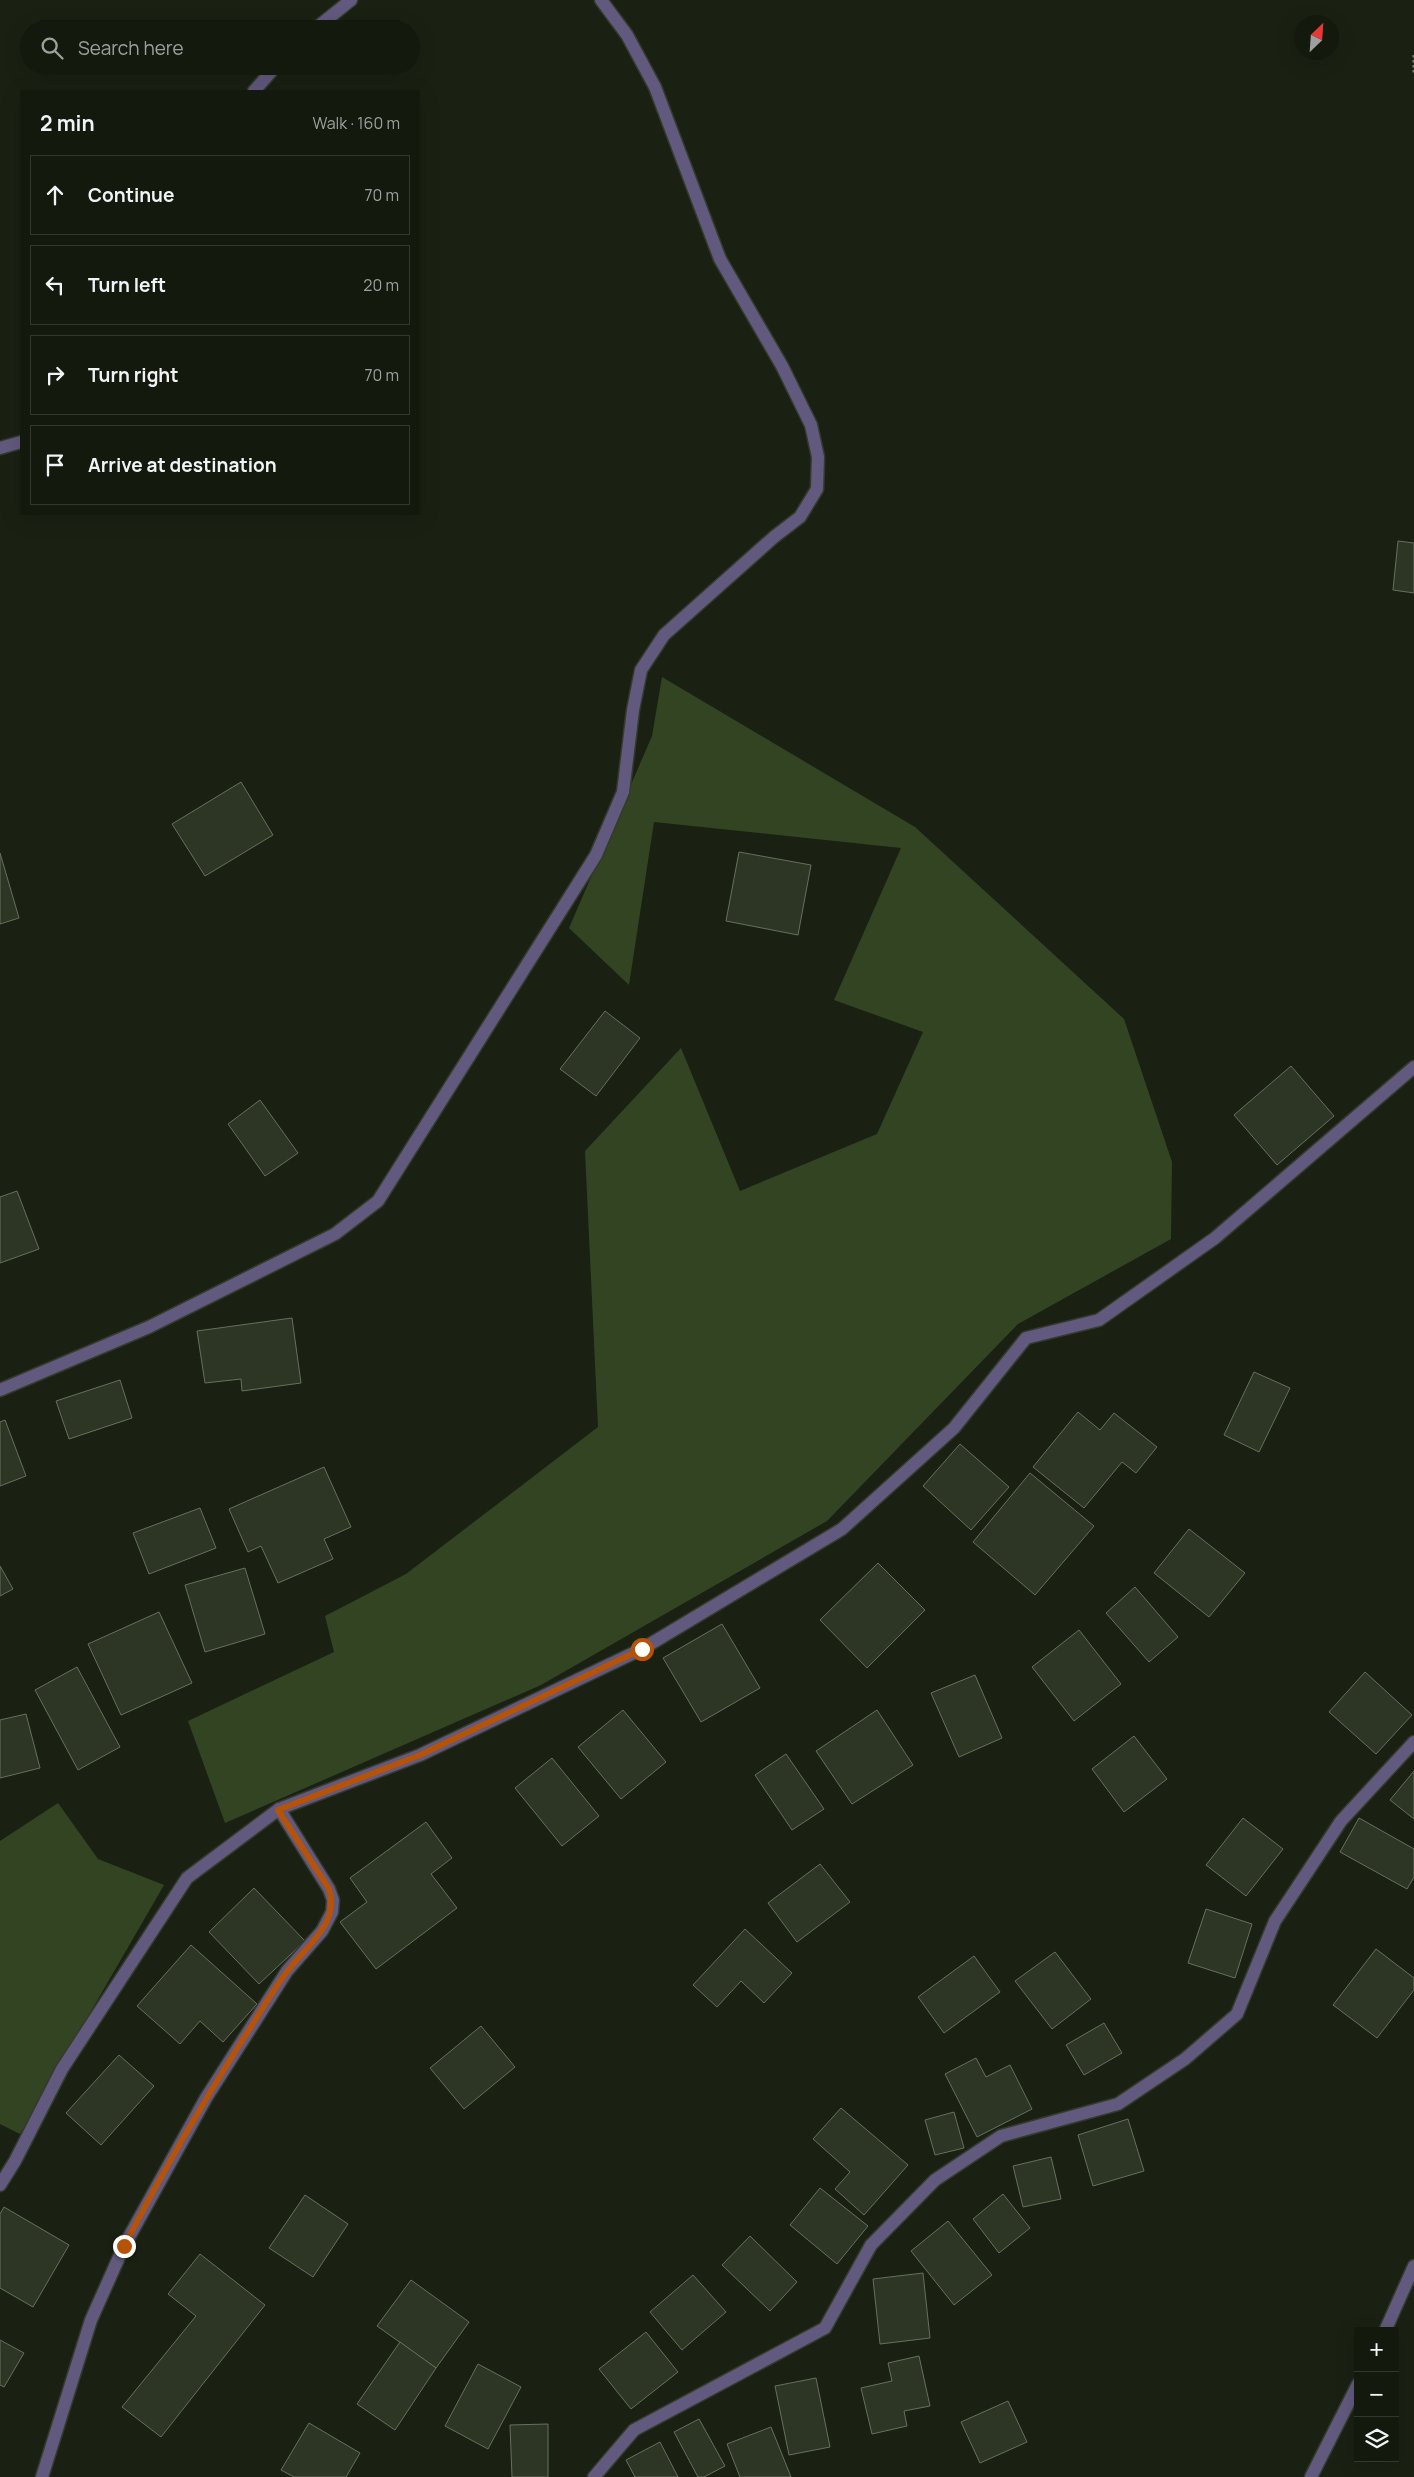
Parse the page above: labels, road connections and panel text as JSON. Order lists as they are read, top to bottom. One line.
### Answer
{"north":"top right","page":{"search":"Search here","heading":["2 min","Walk · 160 m"],"list":[["Continue","70 m"],["Turn left","20 m"],["Turn right","70 m"],"Arrive at destination"],"map_buttons":["+","−"]}}
